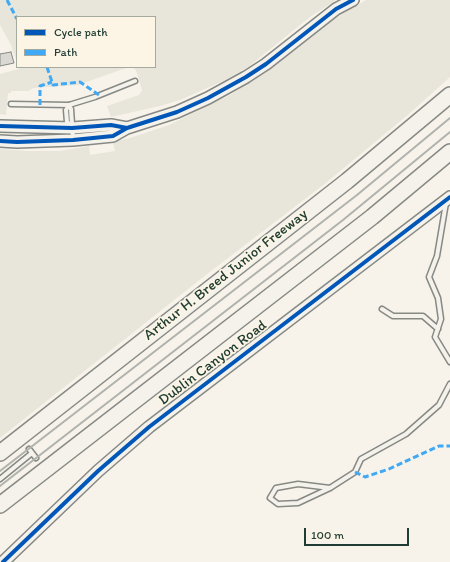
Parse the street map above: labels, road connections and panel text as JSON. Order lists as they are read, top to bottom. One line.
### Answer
{"streets":{"highway":["Arthur H. Breed Junior Freeway"],"main road":["Dublin Canyon Road"]},"legend":["Cycle path","Path"],"scale_bar":"100 m"}
